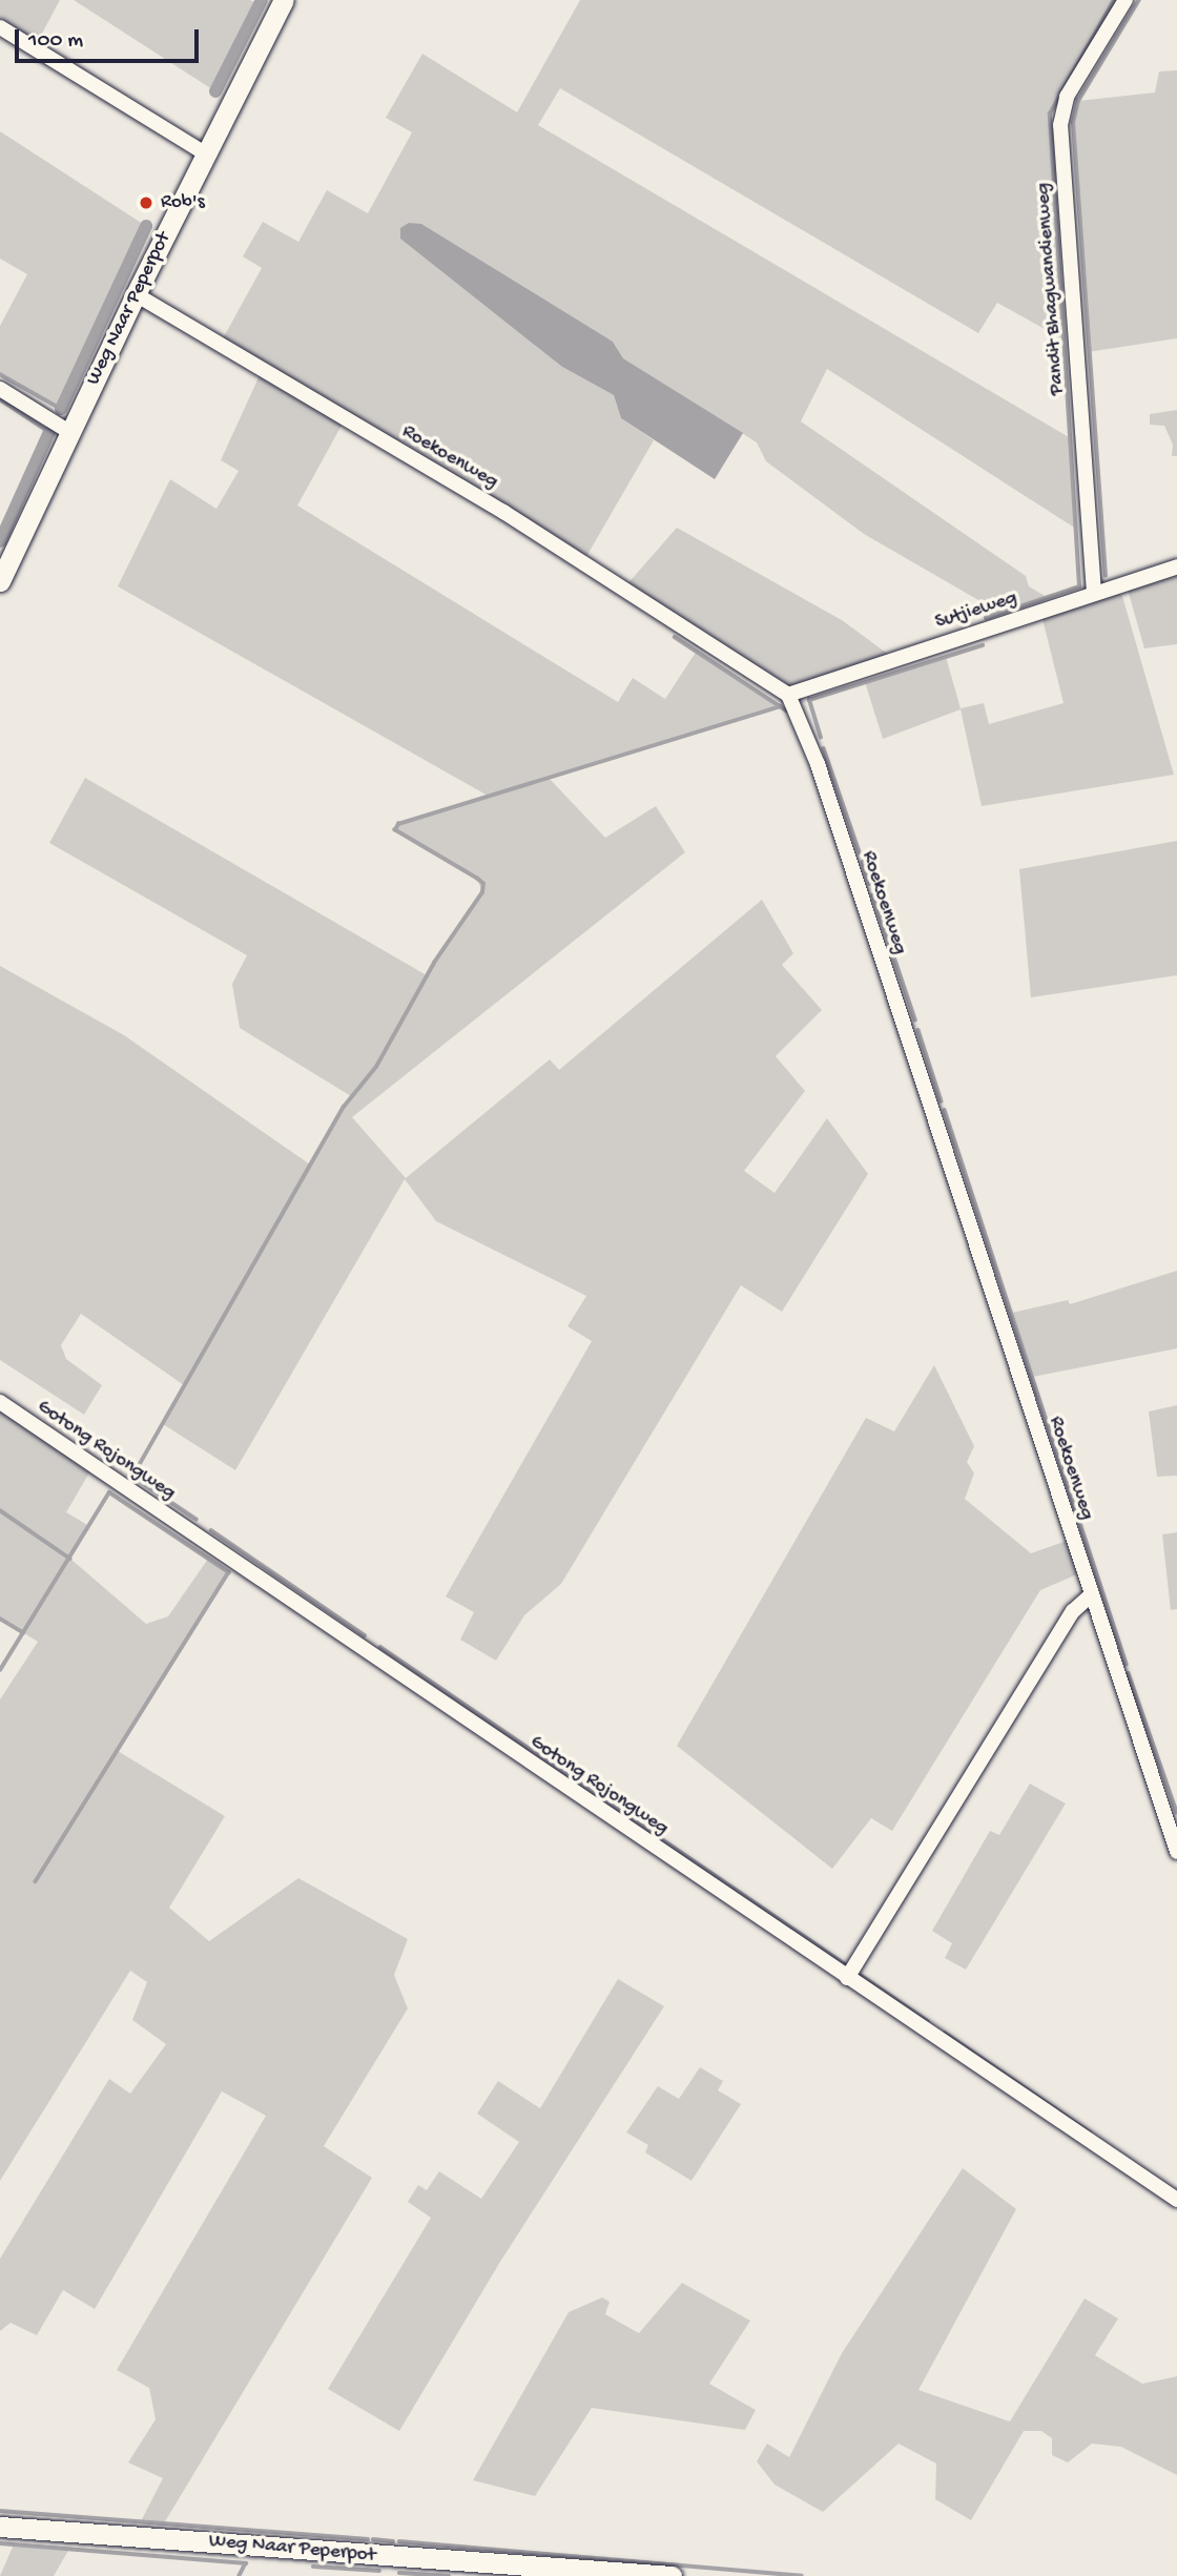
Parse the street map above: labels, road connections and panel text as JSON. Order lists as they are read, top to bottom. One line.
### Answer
{"streets":{"street":["Pandit Bhagwandienweg","Weg Naar Peperpot","Roekoenweg","Sutjieweg","Gotong Rojongweg"]},"crossings":[["Pandit Bhagwandienweg","Sutjieweg"],["Weg Naar Peperpot","Roekoenweg"],["Roekoenweg","Sutjieweg"]],"places":["Rob's"],"scale_bar":"100 m"}
